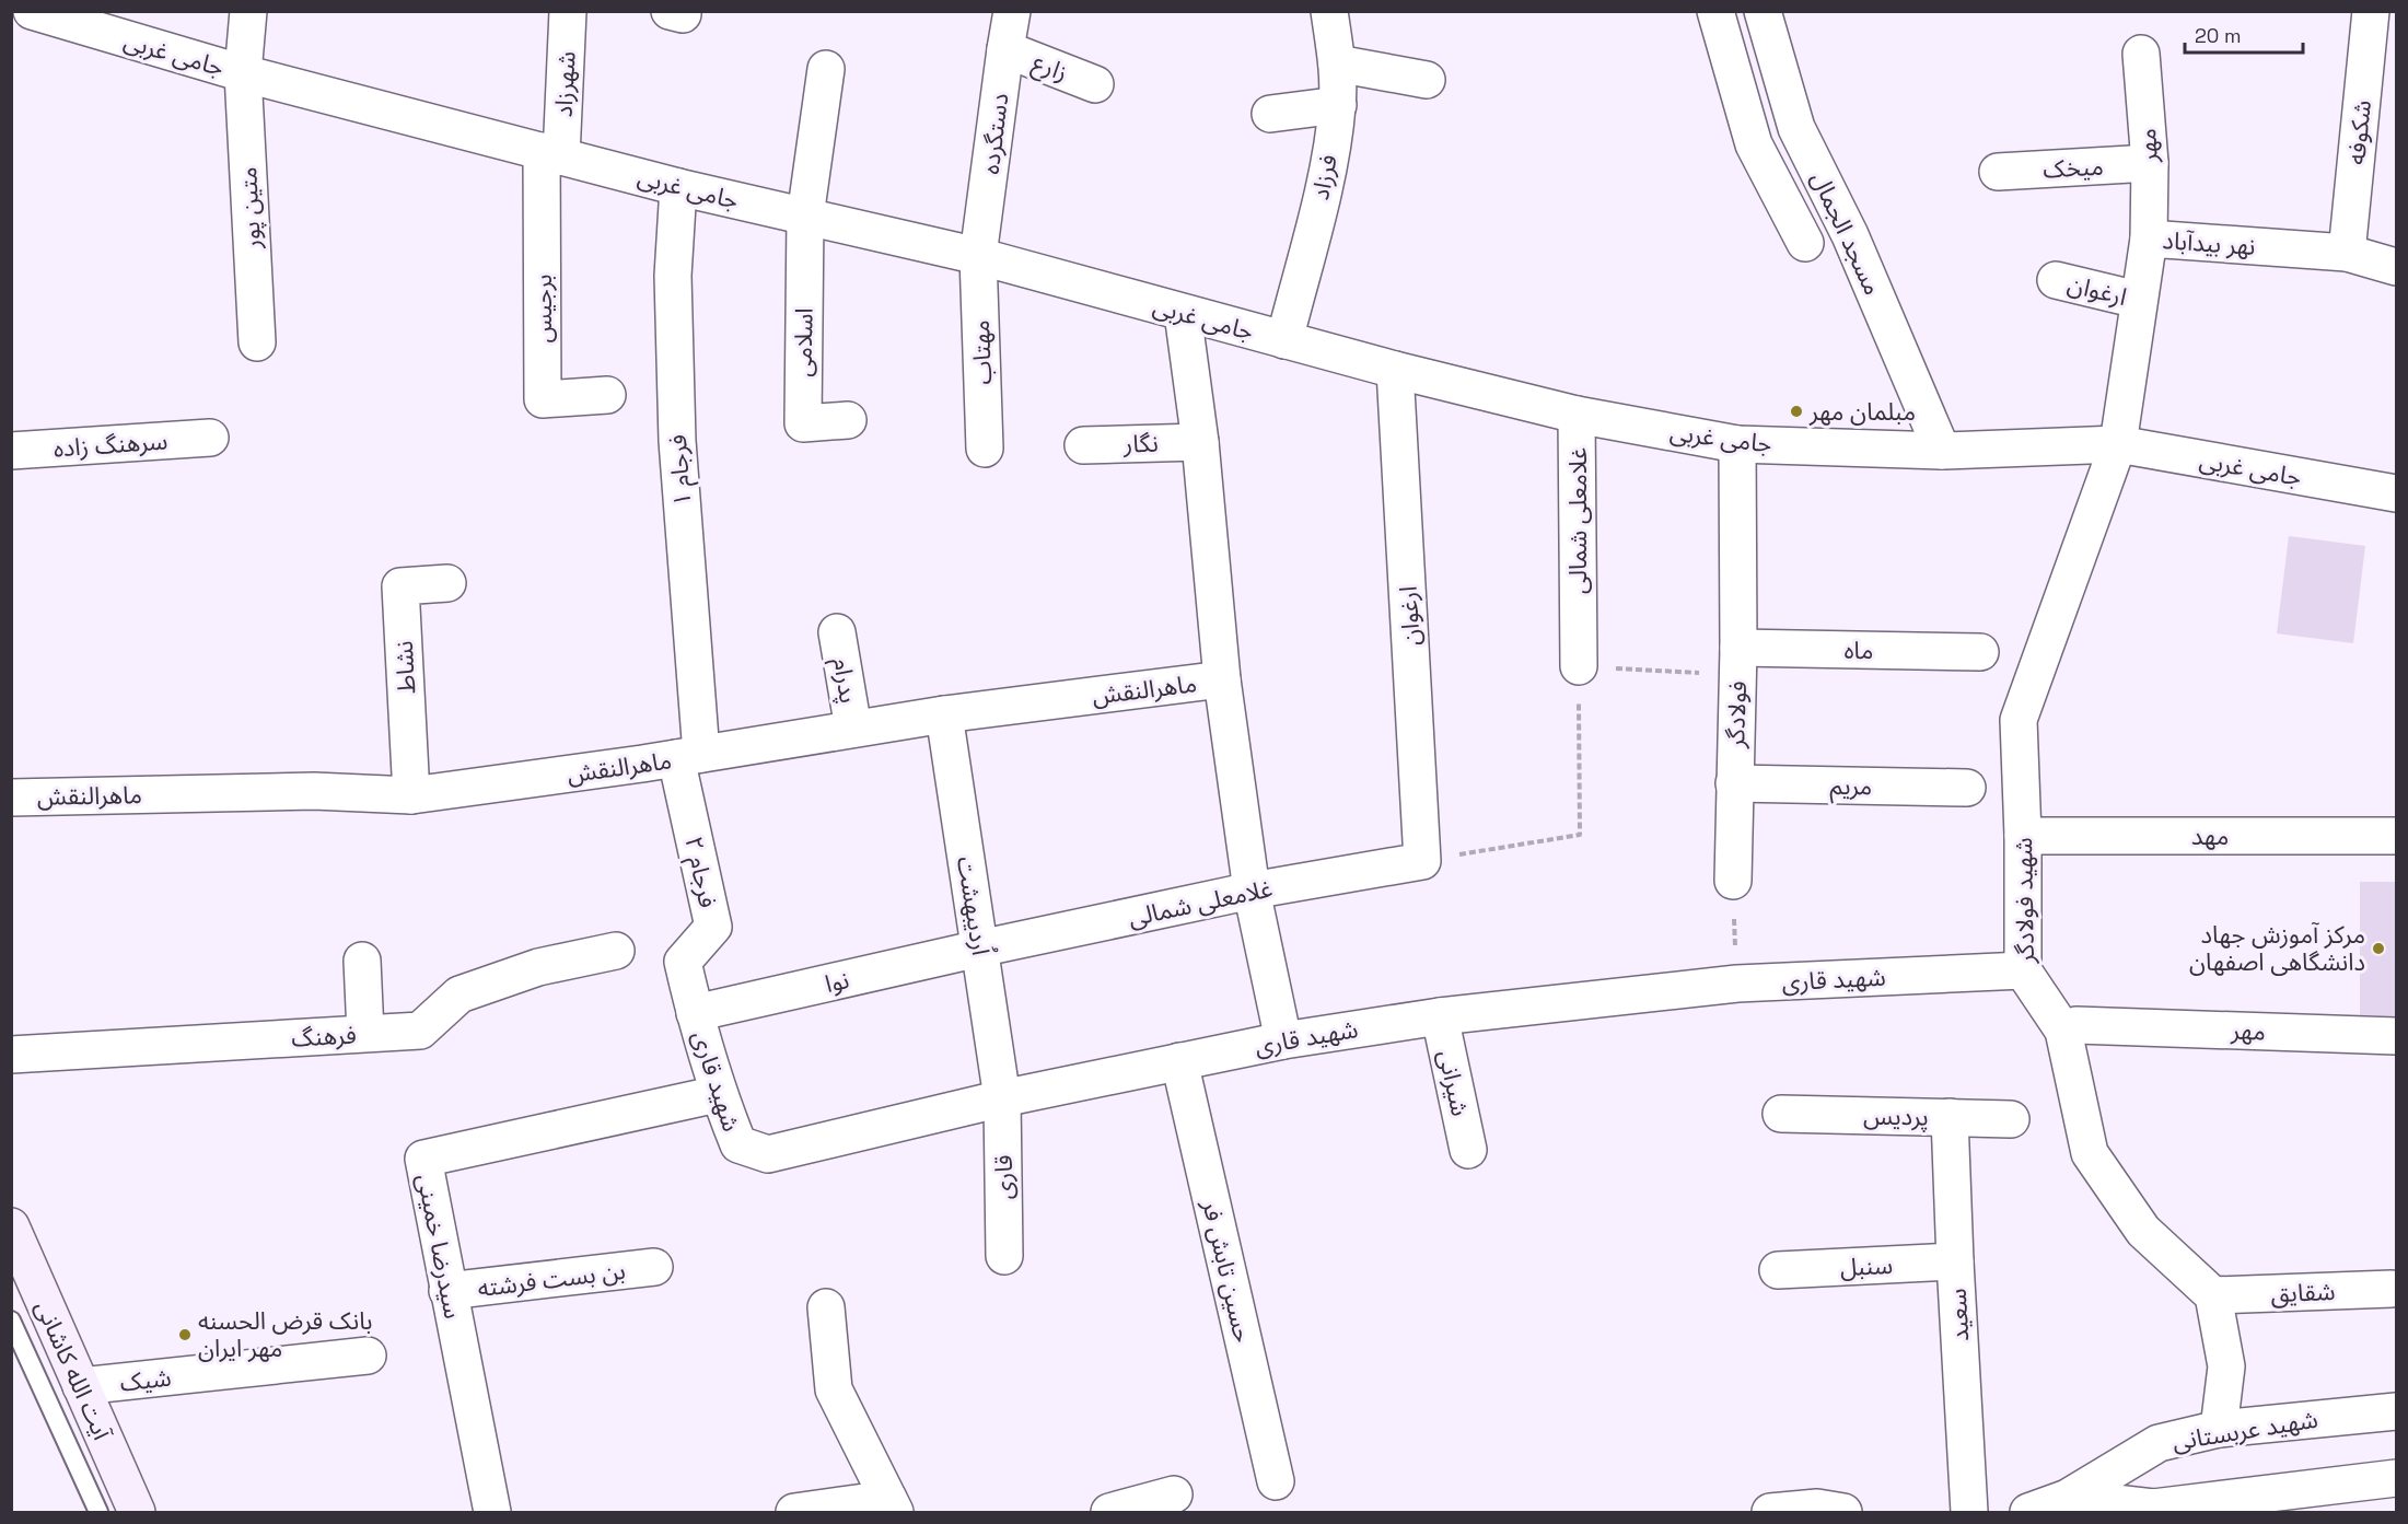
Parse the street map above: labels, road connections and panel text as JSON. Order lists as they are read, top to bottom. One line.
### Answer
{"streets":{"main road":["آیت الله کاشانی"],"street":["جامی غربی","زارع","شهرزاد","شکوفه","دستگرده","مهر","میخک","فرزاد","متین پور","مسجد الجمال","نهر بیدآباد","ارغوان","برجیس","اسلامی","مهتاب","نگار","سرهنگ زاده","فرجام ۱","غلامعلی شمالی","ماه","نشاط","پدرام","ماهرالنقش","فولادگر","مریم","مهد","فرجام ۲","شهید فولادگر","اُردیبهشت","شهید قاری","نوا","فرهنگ","شیرانی","پردیس","قاری","سیدرضا خمینی","سنبل","حسین تابش فر","بن بست فرشته","شقایق","سعید","شیک","شهید عربستانی"]},"crossings":[["جامی غربی","شهرزاد"],["جامی غربی","دستگرده"],["جامی غربی","فرزاد"],["جامی غربی","متین پور"],["جامی غربی","مسجد الجمال"],["جامی غربی","نهر بیدآباد"],["جامی غربی","ارغوان"],["جامی غربی","برجیس"],["جامی غربی","اسلامی"],["جامی غربی","مهتاب"],["جامی غربی","فرجام ۱"],["جامی غربی","غلامعلی شمالی"],["جامی غربی","ماهرالنقش"],["جامی غربی","فولادگر"],["جامی غربی","شهید فولادگر"],["زارع","دستگرده"],["شهرزاد","برجیس"],["شکوفه","نهر بیدآباد"],["دستگرده","مهتاب"],["مهر","میخک"],["مهر","نهر بیدآباد"],["مهر","شهید فولادگر"],["نهر بیدآباد","ارغوان"],["نهر بیدآباد","شهید فولادگر"],["ارغوان","غلامعلی شمالی"],["نگار","ماهرالنقش"],["فرجام ۱","ماهرالنقش"],["فرجام ۱","فرجام ۲"],["غلامعلی شمالی","ماهرالنقش"],["غلامعلی شمالی","اُردیبهشت"],["غلامعلی شمالی","نوا"],["ماه","فولادگر"],["نشاط","ماهرالنقش"],["پدرام","ماهرالنقش"],["ماهرالنقش","فرجام ۲"],["ماهرالنقش","اُردیبهشت"],["ماهرالنقش","شهید قاری"],["فولادگر","مریم"],["مهد","شهید فولادگر"],["فرجام ۲","شهید قاری"],["فرجام ۲","نوا"],["شهید فولادگر","شهید قاری"],["شهید فولادگر","شقایق"],["اُردیبهشت","شهید قاری"],["اُردیبهشت","نوا"],["اُردیبهشت","قاری"],["شهید قاری","نوا"],["شهید قاری","شیرانی"],["شهید قاری","قاری"],["شهید قاری","سیدرضا خمینی"],["شهید قاری","حسین تابش فر"],["پردیس","سعید"],["سیدرضا خمینی","بن بست فرشته"],["سنبل","سعید"],["آیت الله کاشانی","شیک"]],"places":["مبلمان مهر","مرکز آموزش جهاد دانشگاهی اصفهان","بانک قرض الحسنه مهر ایران"],"scale_bar":"20 m"}
